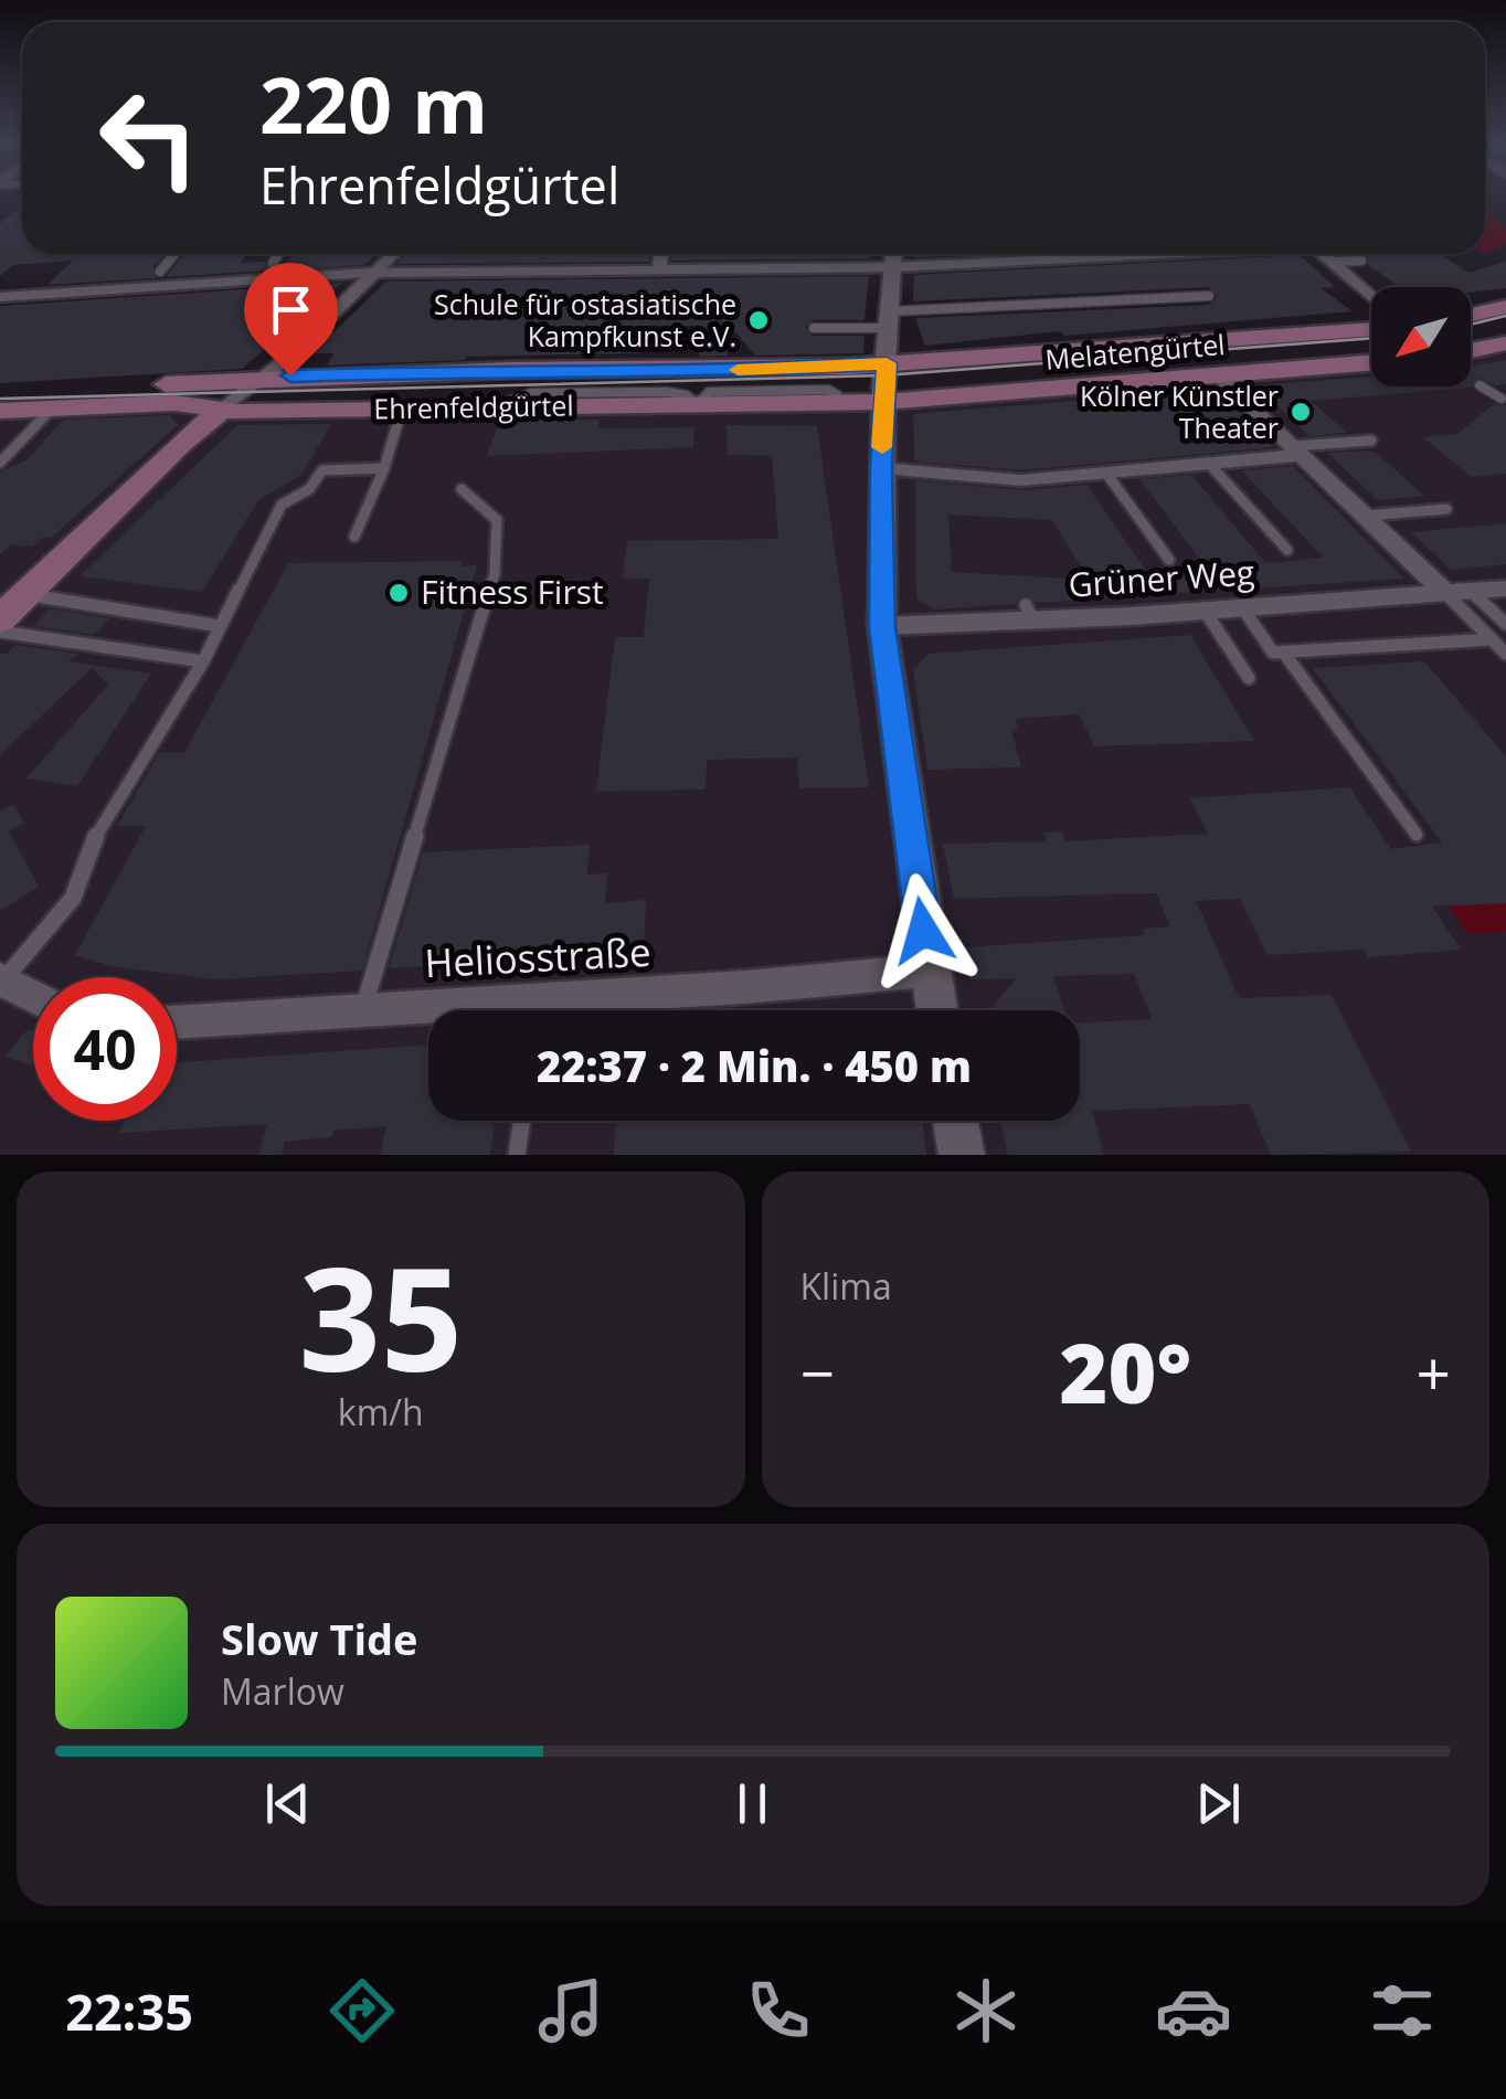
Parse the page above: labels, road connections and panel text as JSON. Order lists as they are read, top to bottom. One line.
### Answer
{"streets":{"main road":["Melatengürtel","Ehrenfeldgürtel"],"street":["Grüner Weg","Heliosstraße"]},"crossings":[["Melatengürtel","Ehrenfeldgürtel"]],"places":["Schule für ostasiatische Kampfkunst e.V.","Kölner Künstler Theater","Fitness First"],"north":"bottom left","page":{"turn":["220 m","Ehrenfeldgürtel"],"limit":"40","trip":"22:37 · 2 Min. · 450 m","tile":[["35","km/h"],"Klima"],"heat":["−","20°","+"],"song":["Slow Tide","Marlow"],"tabs":"22:35"}}
